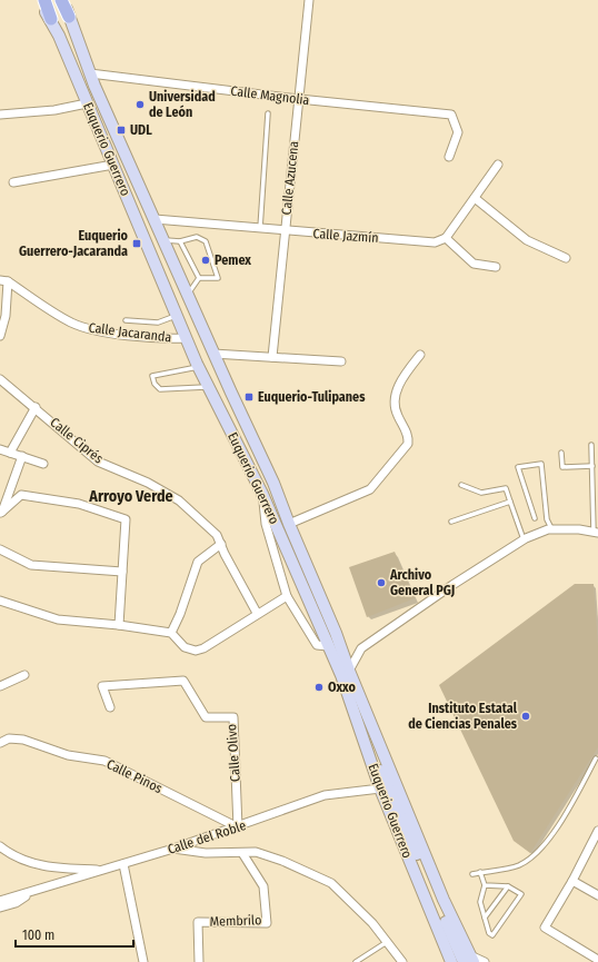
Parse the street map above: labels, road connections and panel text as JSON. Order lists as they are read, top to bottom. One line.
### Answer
{"streets":{"main road":["Euquerio Guerrero"],"street":["Calle Magnolia","Calle Azucena","Calle Jazmín","Calle Jacaranda","Calle Ciprés","Calle Olivo","Calle Pinos","Calle del Roble","Membrilo"]},"crossings":[["Calle Magnolia","Euquerio Guerrero"],["Calle Magnolia","Calle Azucena"],["Euquerio Guerrero","Calle Jazmín"],["Euquerio Guerrero","Calle Jacaranda"],["Euquerio Guerrero","Calle del Roble"],["Calle Azucena","Calle Jazmín"],["Calle Olivo","Calle Pinos"],["Calle Olivo","Calle del Roble"],["Calle Pinos","Calle del Roble"]],"districts":["Arroyo Verde"],"places":{"other":["Universidad de León","Pemex","Archivo General PGJ","Oxxo","Instituto Estatal de Ciencias Penales"],"transit":["UDL","Euquerio Guerrero-Jacaranda","Euquerio-Tulipanes"]},"scale_bar":"100 m"}
